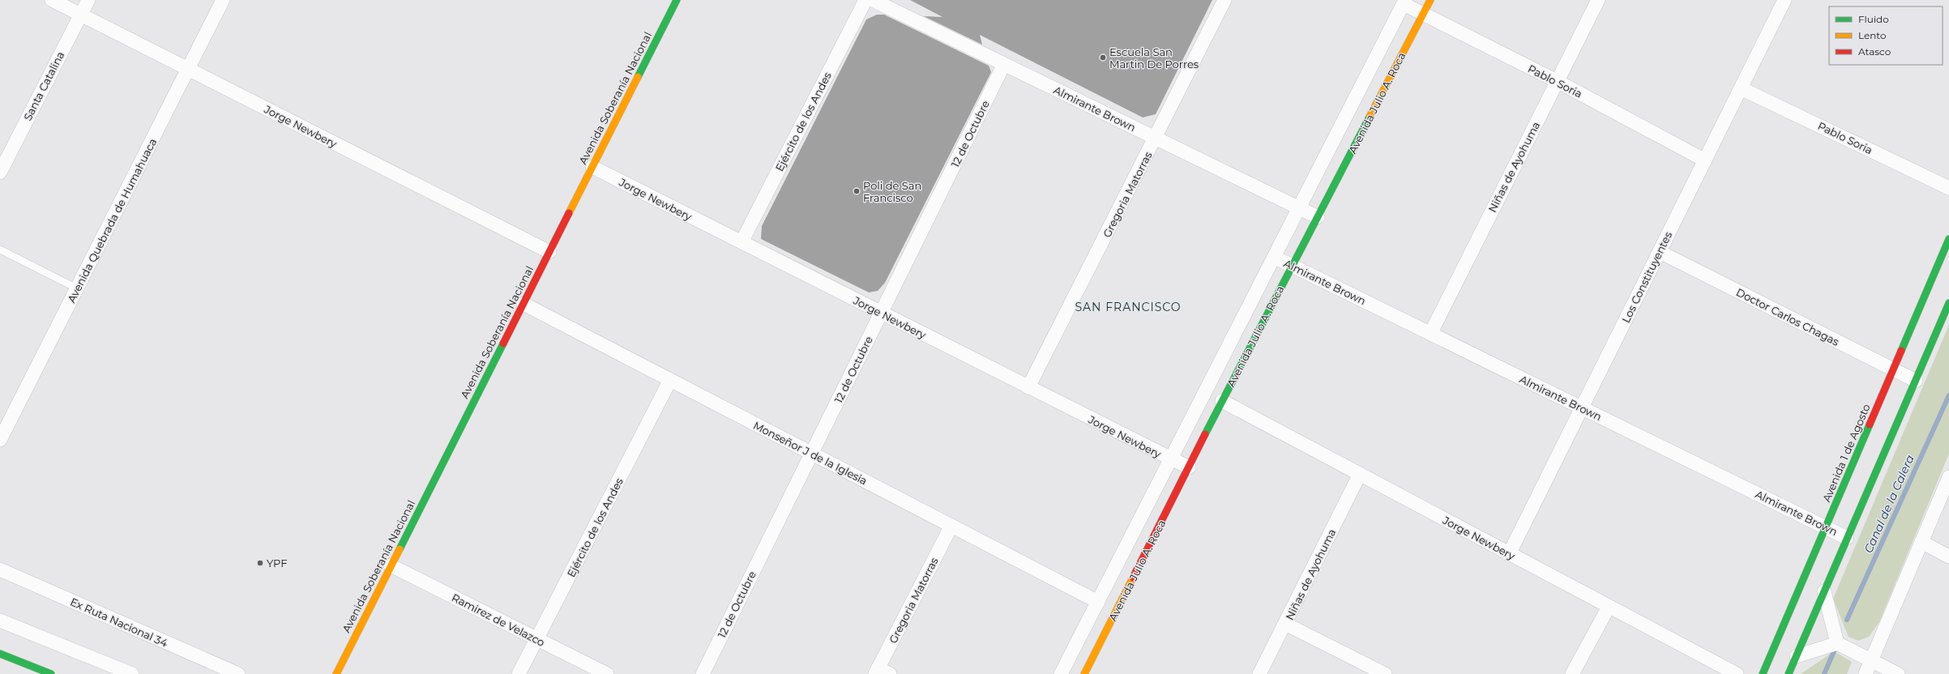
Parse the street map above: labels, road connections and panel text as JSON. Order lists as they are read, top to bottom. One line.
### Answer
{"streets":{"main road":["Avenida Soberanía Nacional","Avenida Julio A. Roca","Avenida 1 de Agosto"],"street":["Pablo Soria","Santa Catalina","Almirante Brown","Ejército de los Andes","Jorge Newbery","12 de Octubre","Niñas de Ayohuma","Gregoria Matorras","Avenida Quebrada de Humahuaca","Los Constituyentes","Doctor Carlos Chagas","Monseñor J de la Iglesia","Ramirez de Velazco","Ex Ruta Nacional 34"]},"crossings":[["Pablo Soria","Avenida Julio A. Roca"],["Pablo Soria","Niñas de Ayohuma"],["Pablo Soria","Los Constituyentes"],["Santa Catalina","Jorge Newbery"],["Avenida Soberanía Nacional","Jorge Newbery"],["Avenida Soberanía Nacional","Monseñor J de la Iglesia"],["Avenida Soberanía Nacional","Ramirez de Velazco"],["Avenida Julio A. Roca","Almirante Brown"],["Avenida Julio A. Roca","Jorge Newbery"],["Avenida Julio A. Roca","Monseñor J de la Iglesia"],["Almirante Brown","12 de Octubre"],["Almirante Brown","Niñas de Ayohuma"],["Almirante Brown","Gregoria Matorras"],["Almirante Brown","Los Constituyentes"],["Almirante Brown","Avenida 1 de Agosto"],["Ejército de los Andes","Jorge Newbery"],["Ejército de los Andes","Monseñor J de la Iglesia"],["Ejército de los Andes","Ramirez de Velazco"],["Jorge Newbery","12 de Octubre"],["Jorge Newbery","Niñas de Ayohuma"],["Jorge Newbery","Gregoria Matorras"],["Jorge Newbery","Avenida Quebrada de Humahuaca"],["Jorge Newbery","Los Constituyentes"],["12 de Octubre","Monseñor J de la Iglesia"],["Gregoria Matorras","Monseñor J de la Iglesia"],["Los Constituyentes","Doctor Carlos Chagas"],["Doctor Carlos Chagas","Avenida 1 de Agosto"]],"districts":["SAN FRANCISCO"],"water":["Canal de la Calera"],"places":["Escuela San Martin De Porres","Poli de San Francisco","YPF"],"legend":["Fluido","Lento","Atasco"]}
